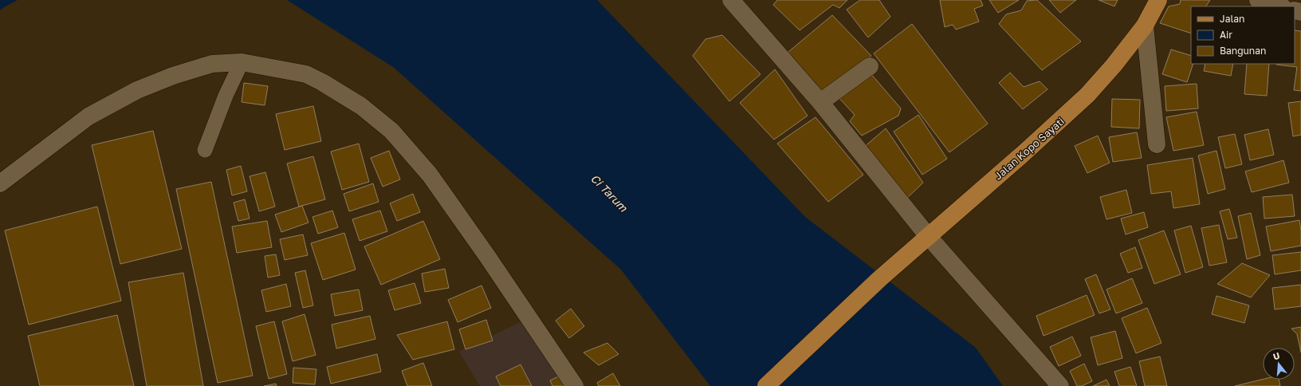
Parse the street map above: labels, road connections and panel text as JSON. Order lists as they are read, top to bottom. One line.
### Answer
{"streets":{"main road":["Jalan Kopo Sayati"]},"water":["Ci Tarum"],"legend":["Jalan","Air","Bangunan"],"north":"top"}
